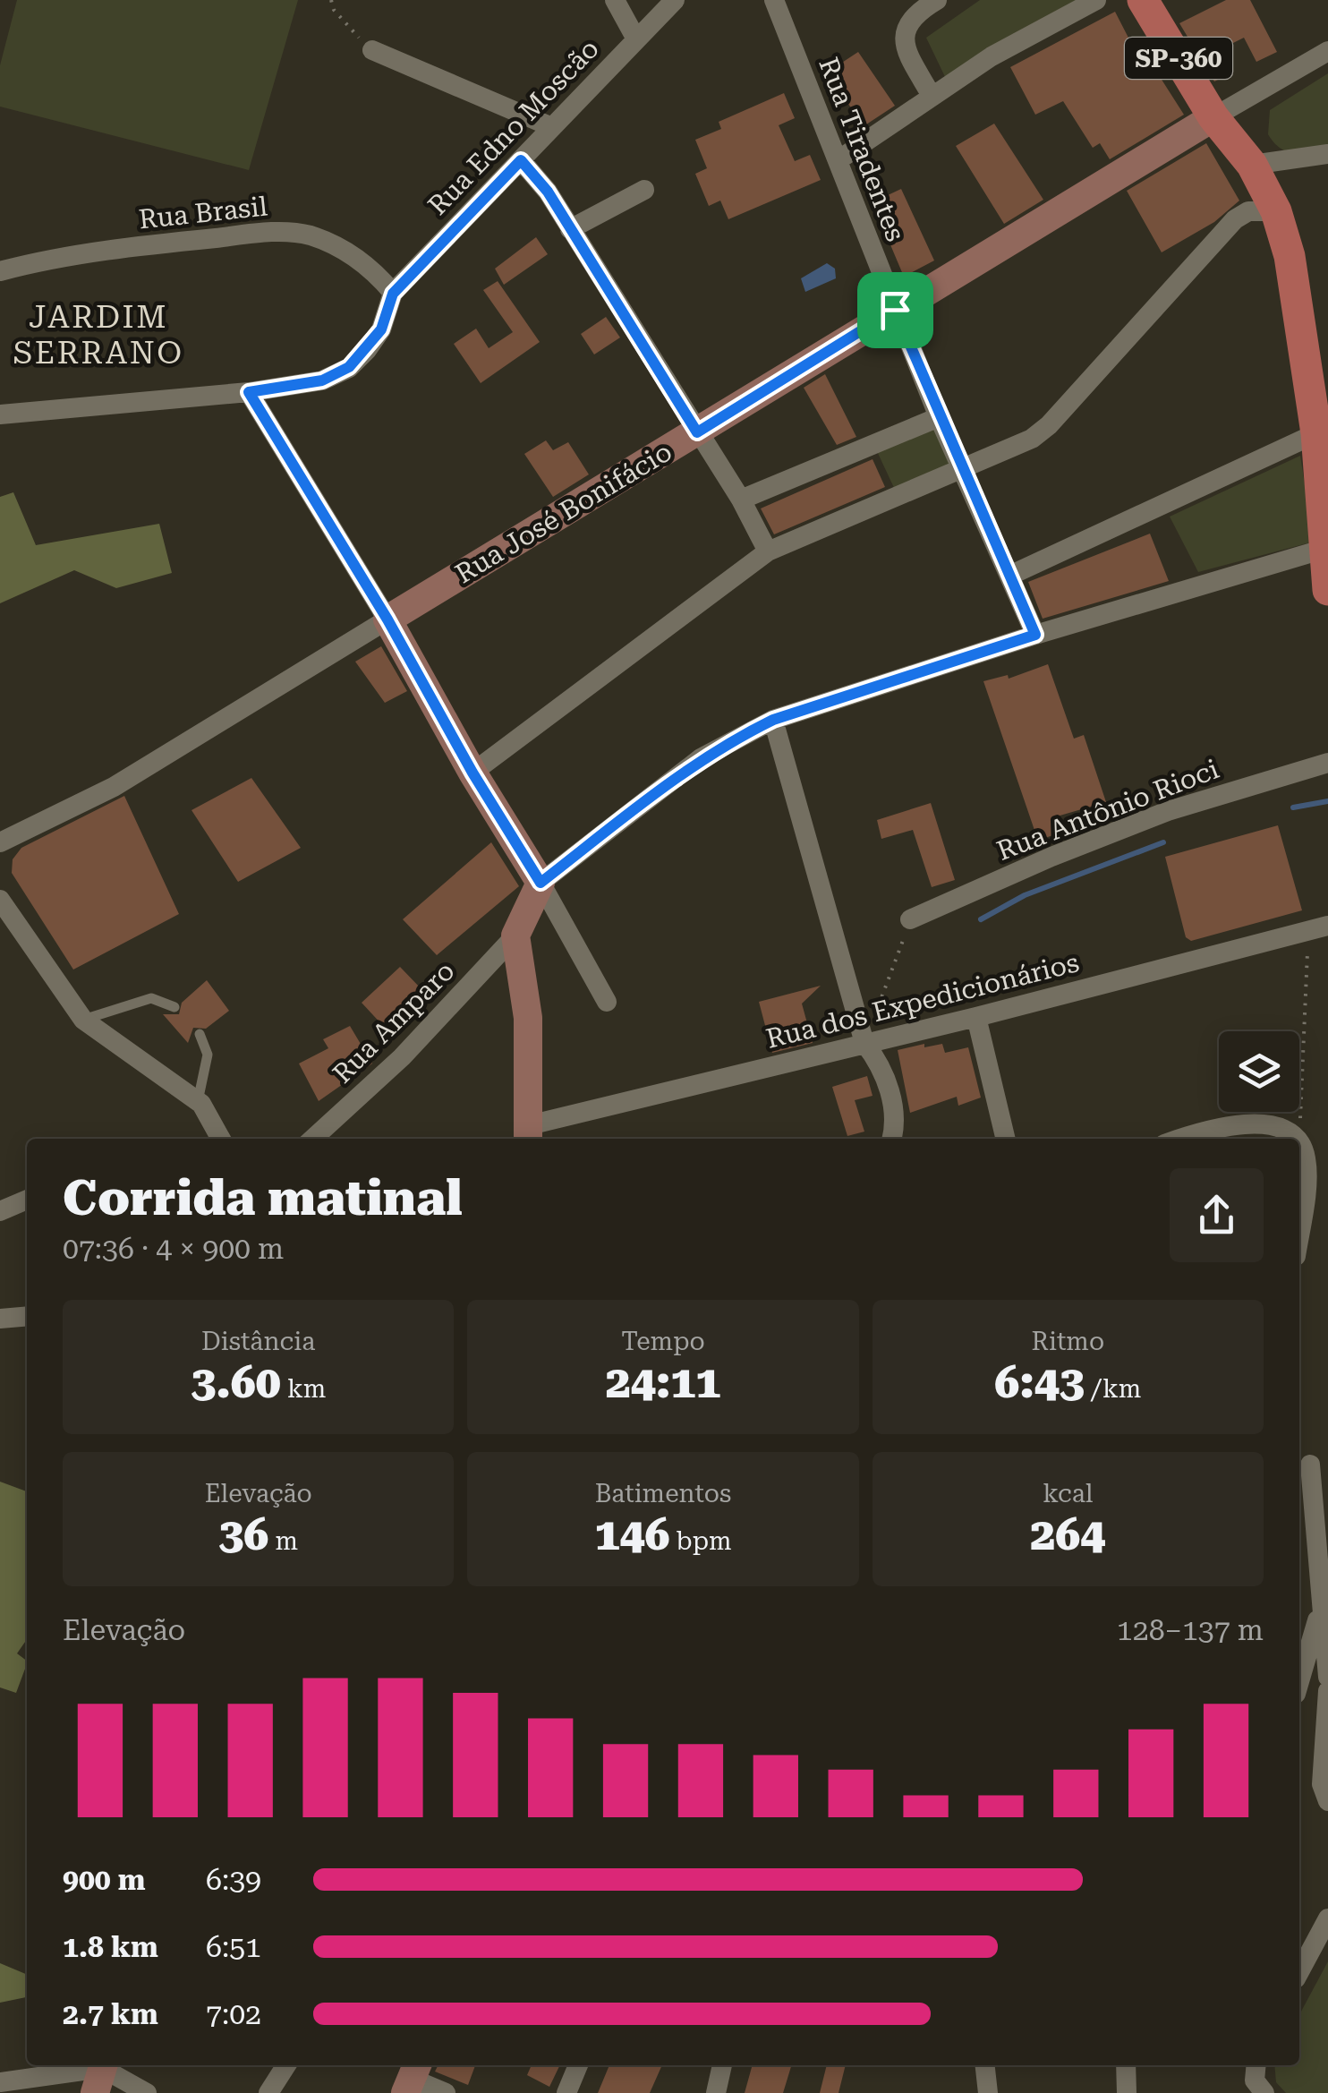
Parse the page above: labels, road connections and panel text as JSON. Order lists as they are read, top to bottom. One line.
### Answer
{"streets":{"main road":["SP-360","Rua José Bonifácio"],"street":["Rua Edno Moscão","Rua Tiradentes","Rua Brasil","Rua Antônio Rioci","Rua dos Expedicionários","Rua Amparo"]},"crossings":[["SP-360","Rua José Bonifácio"],["Rua Edno Moscão","Rua Brasil"],["Rua Tiradentes","Rua José Bonifácio"]],"districts":["JARDIM SERRANO"],"page":{"heading":["Corrida matinal","07:36 · 4 × 900 m"],"stats":[["Distância","3.60 km"],["Tempo","24:11"],["Ritmo","6:43 /km"],["Elevação","36 m"],["Batimentos","146 bpm"],["kcal","264"]],"chart":["Elevação","128–137 m"],"list":[{"name":"900 m","note":"6:39"},{"name":"1.8 km","note":"6:51"},{"name":"2.7 km","note":"7:02"}]}}
